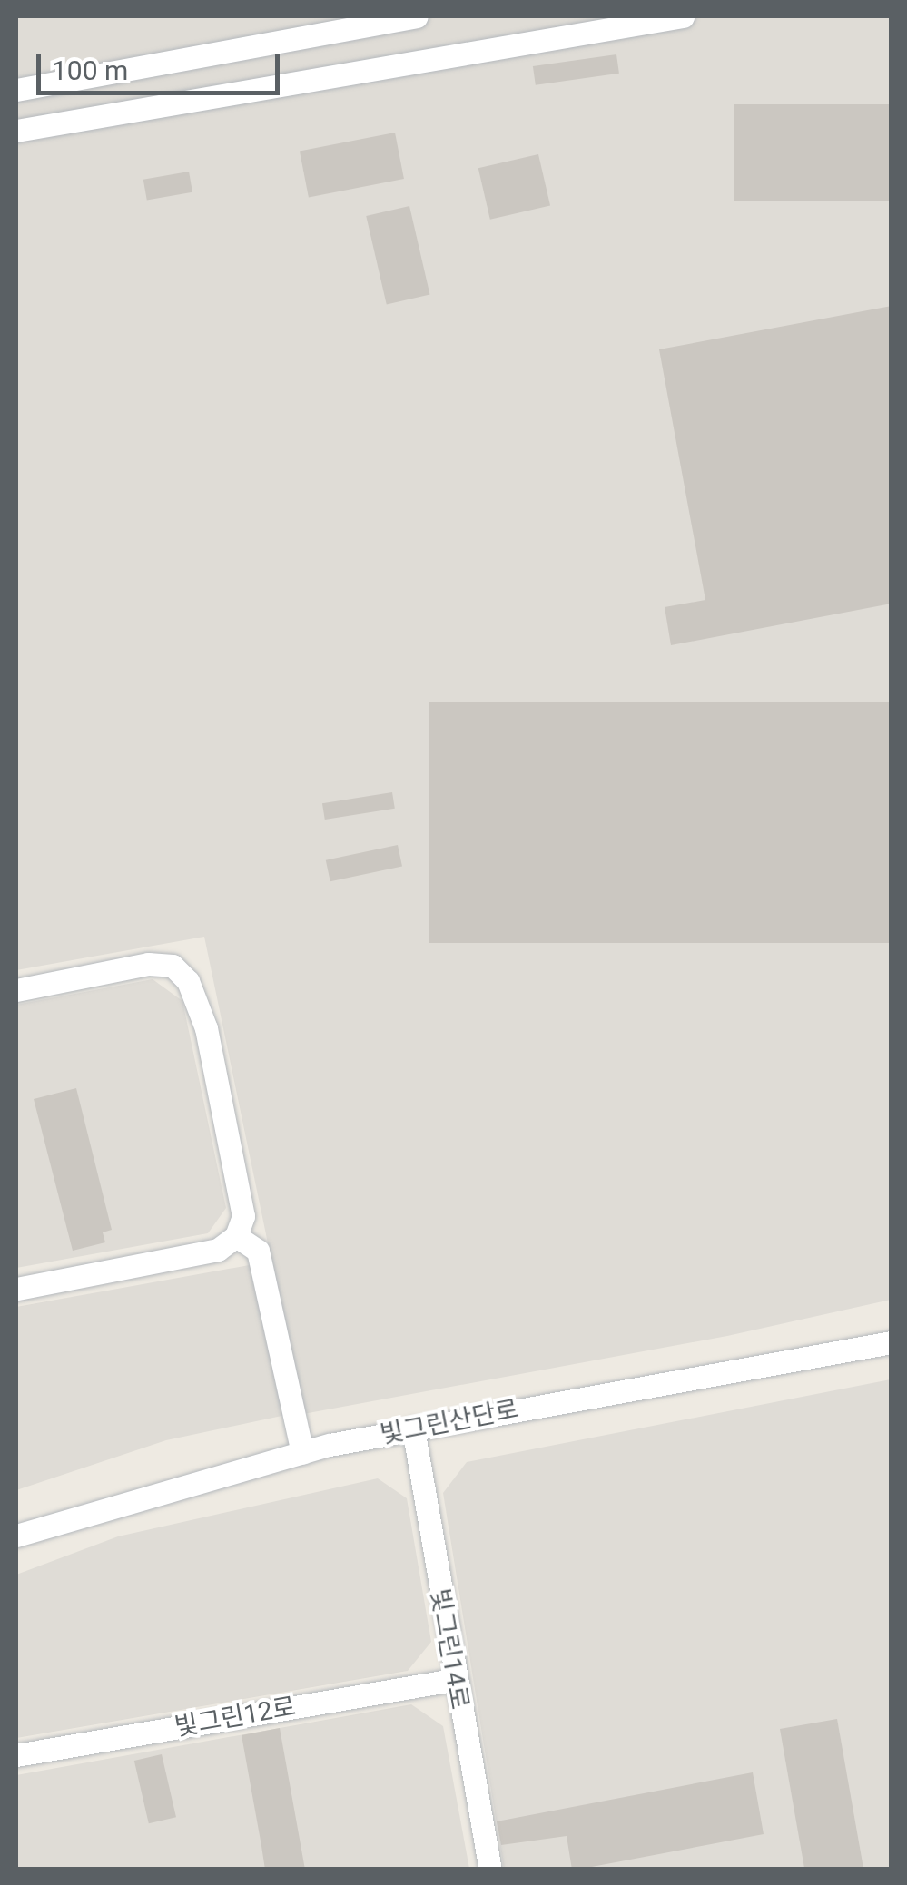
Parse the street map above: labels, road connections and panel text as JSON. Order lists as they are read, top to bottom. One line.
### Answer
{"streets":{"street":["빛그린산단로","빛그린14로","빛그린12로"]},"crossings":[["빛그린산단로","빛그린14로"],["빛그린14로","빛그린12로"]],"scale_bar":"100 m"}
